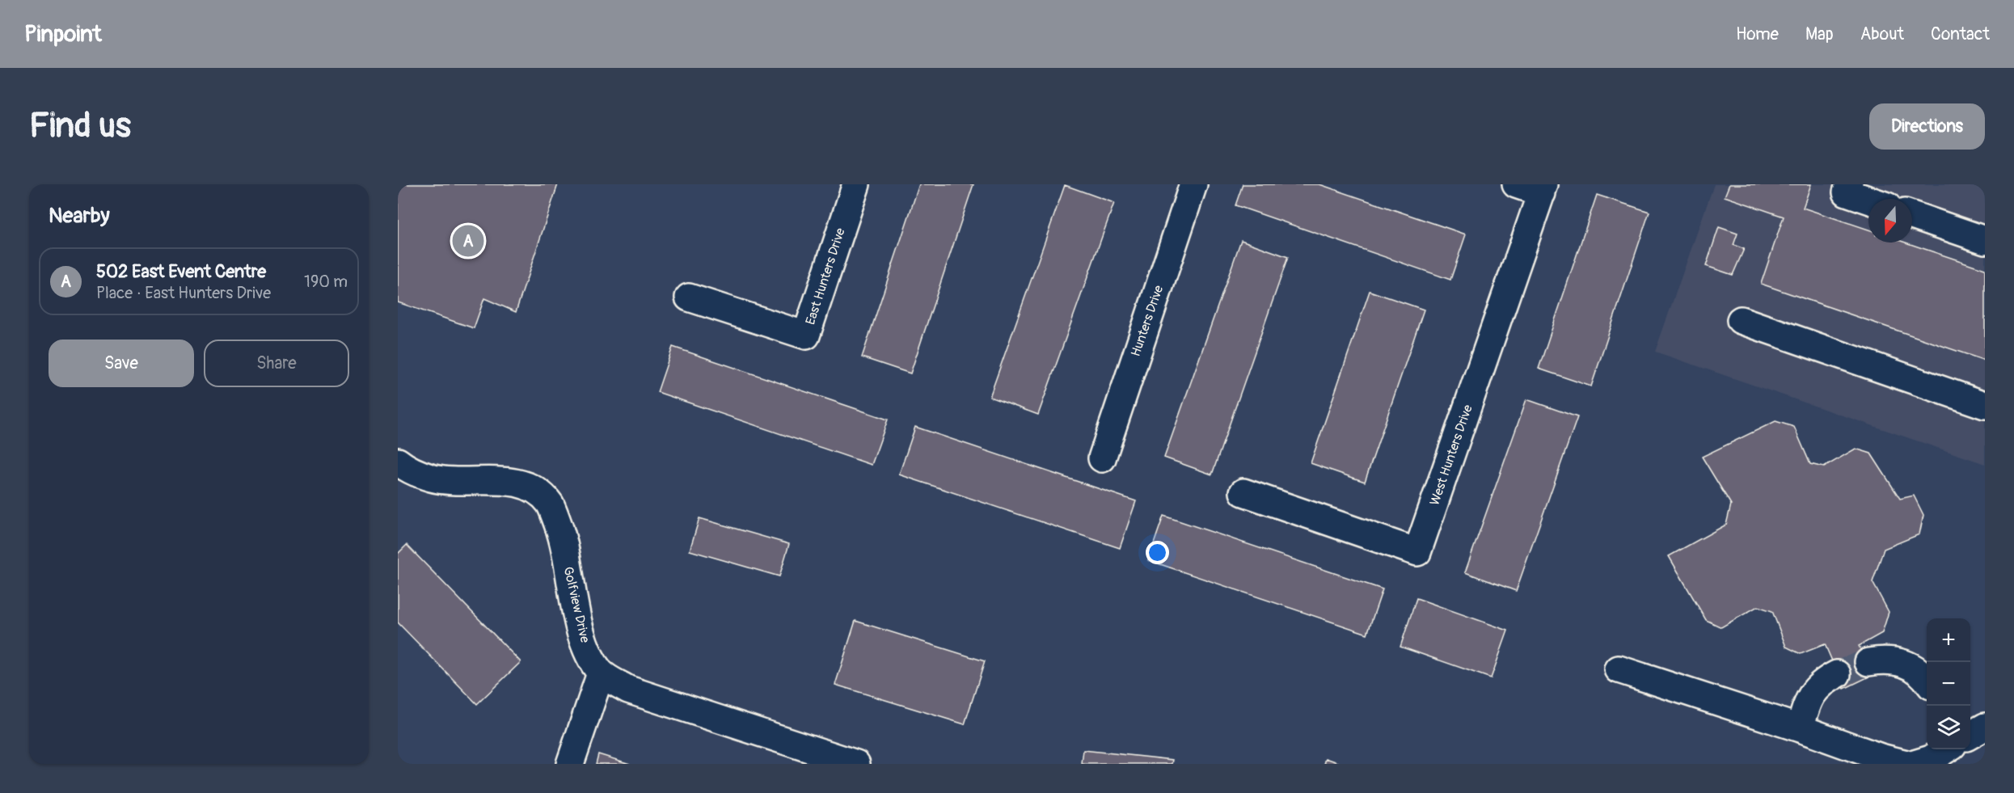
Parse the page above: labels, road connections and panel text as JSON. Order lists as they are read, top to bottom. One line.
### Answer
{"streets":{"street":["East Hunters Drive","Hunters Drive","West Hunters Drive","Golfview Drive"]},"north":"bottom","page":{"header":"Pinpoint","nav":["Home","Map","About","Contact"],"buttons":["Directions",["Save","Share"]],"title":"Find us","heading":"Nearby","pins":"A","list":[{"mark":"A","name":"502 East Event Centre","note":"Place · East Hunters Drive","value":"190 m"}],"map_buttons":["+","−"]}}
